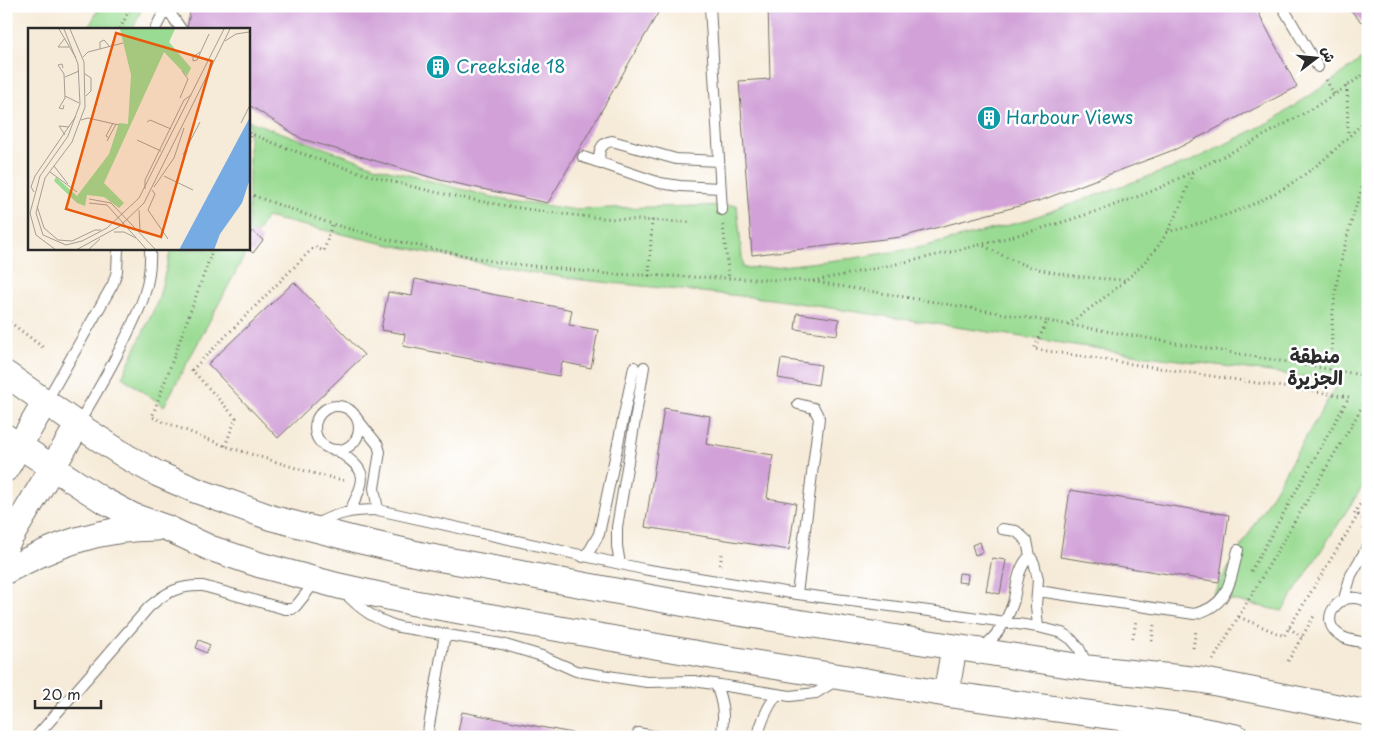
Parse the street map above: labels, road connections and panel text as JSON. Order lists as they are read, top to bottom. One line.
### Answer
{"districts":["منطقة الجزيرة"],"places":{"building":["Creekside 18","Harbour Views"]},"scale_bar":"20 m","north":"right"}
